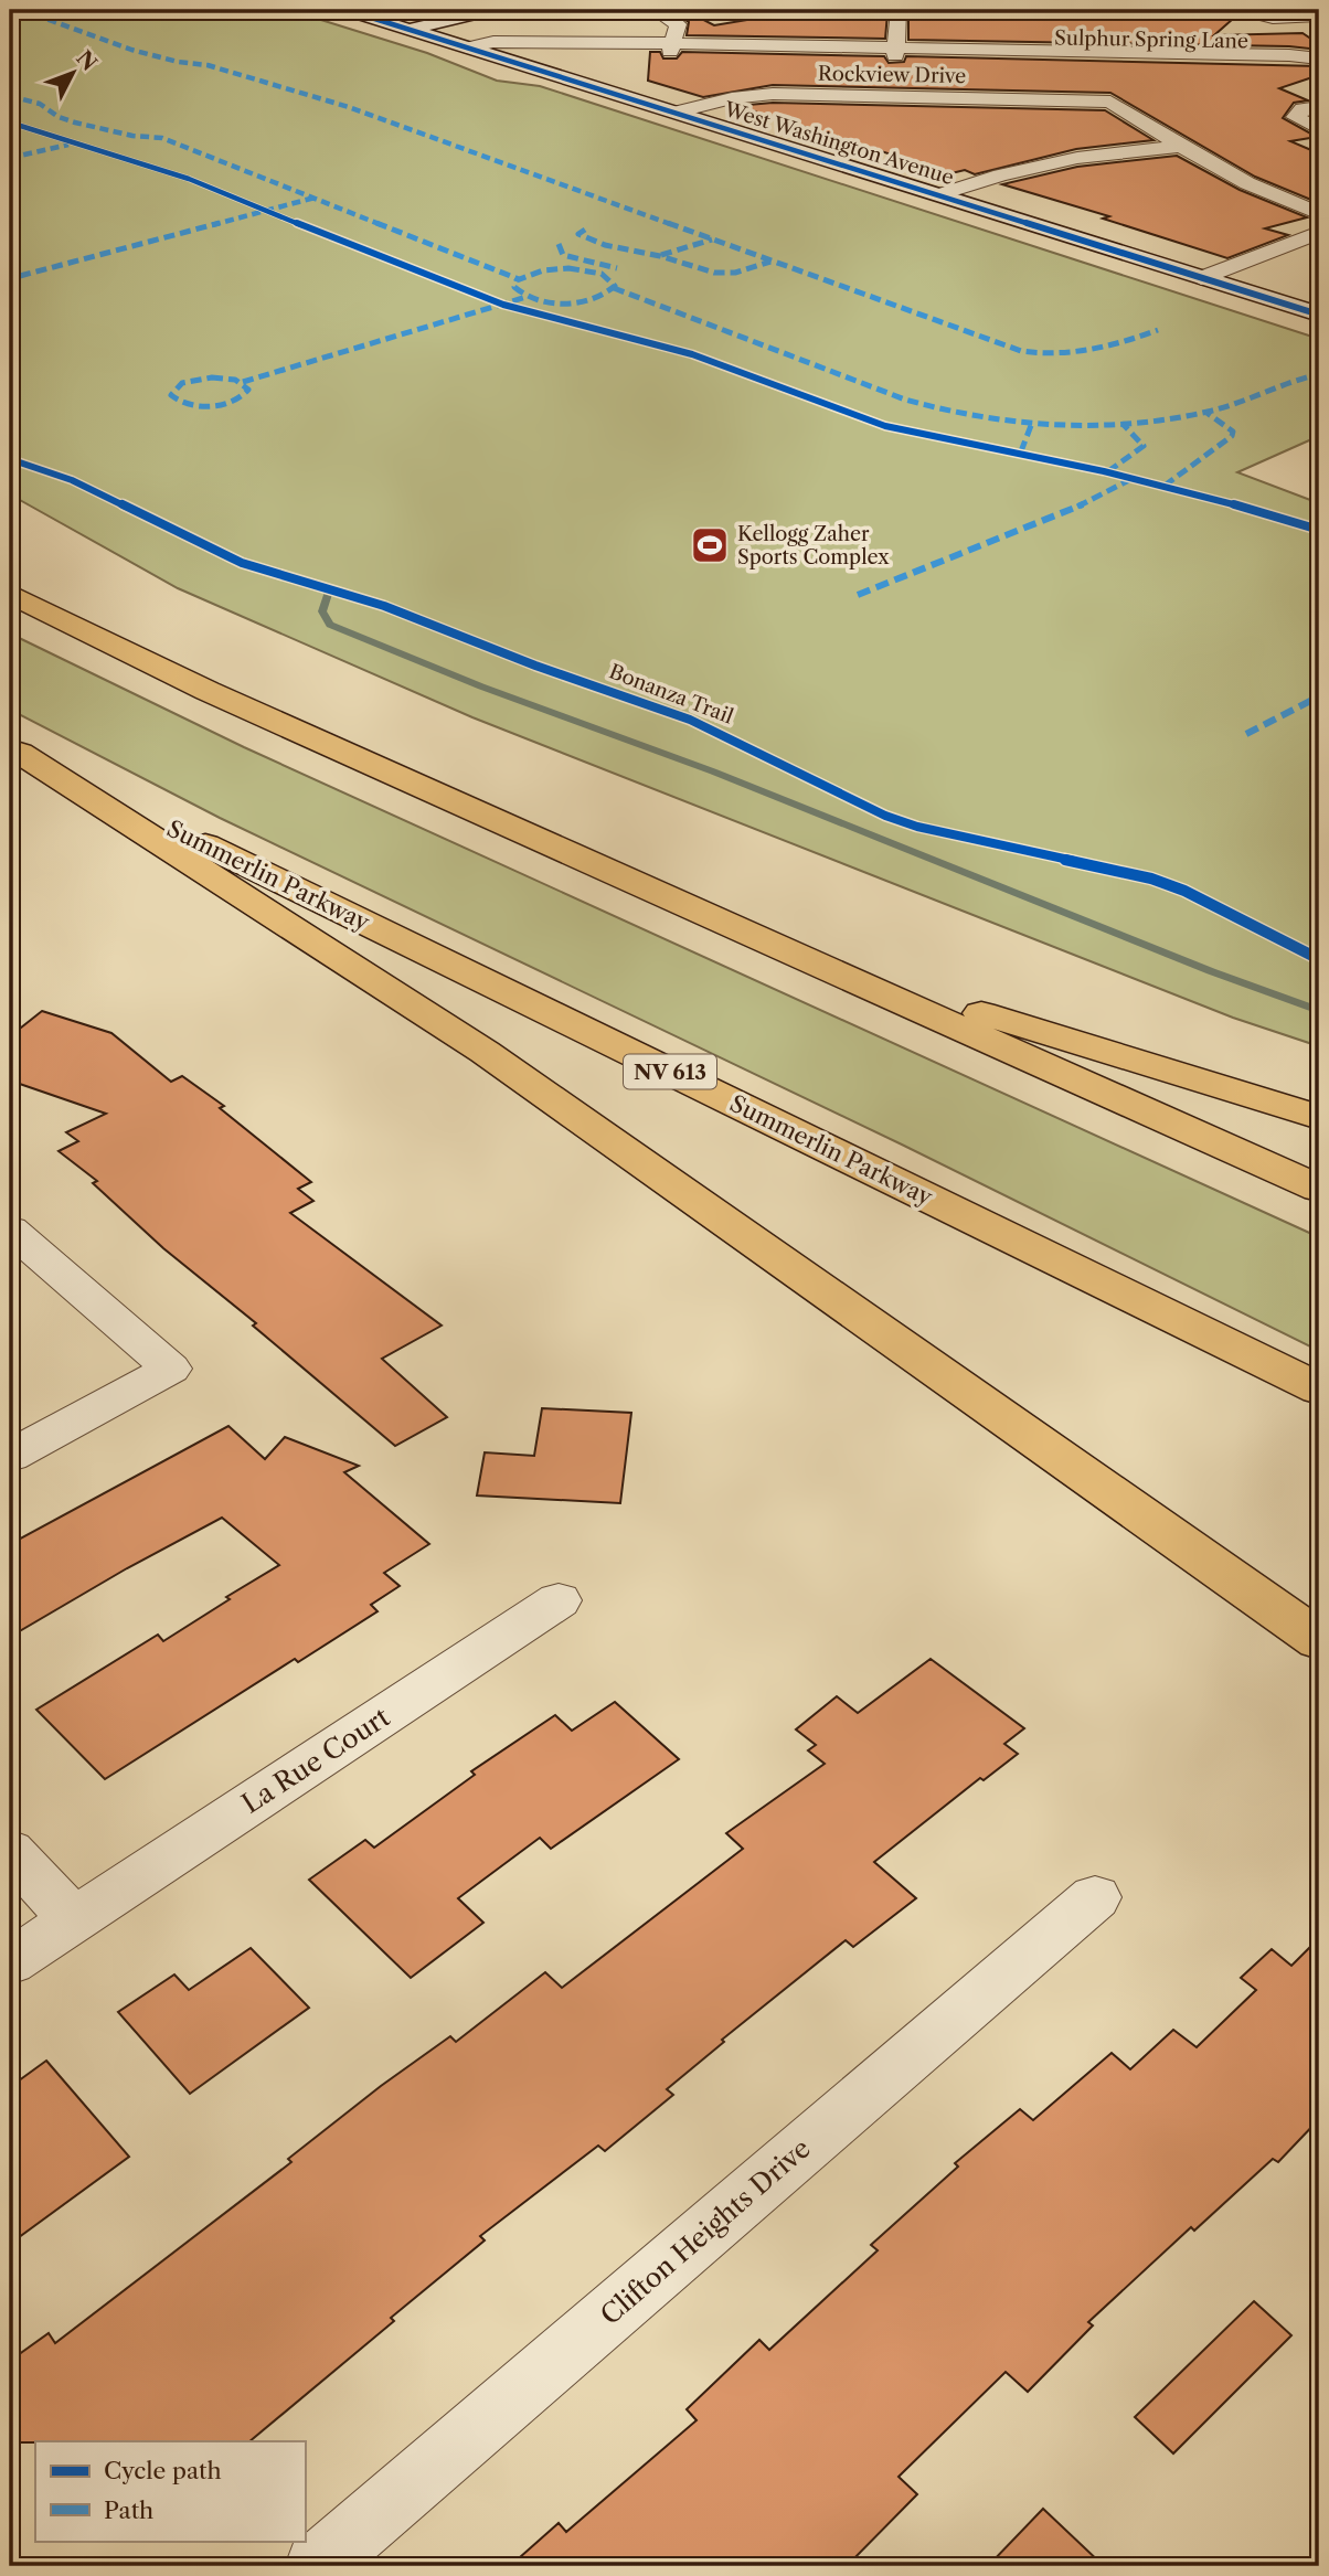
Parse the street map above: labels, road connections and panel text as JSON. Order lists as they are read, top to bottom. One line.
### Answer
{"streets":{"highway":["Summerlin Parkway","NV 613"],"main road":["West Washington Avenue"],"street":["Sulphur Spring Lane","Rockview Drive","La Rue Court","Clifton Heights Drive"],"cycle path":["Bonanza Trail"]},"crossings":[["Sulphur Spring Lane","West Washington Avenue"],["Rockview Drive","West Washington Avenue"]],"places":{"sports":["Kellogg Zaher Sports Complex"]},"legend":["Cycle path","Path"],"north":"top right"}
